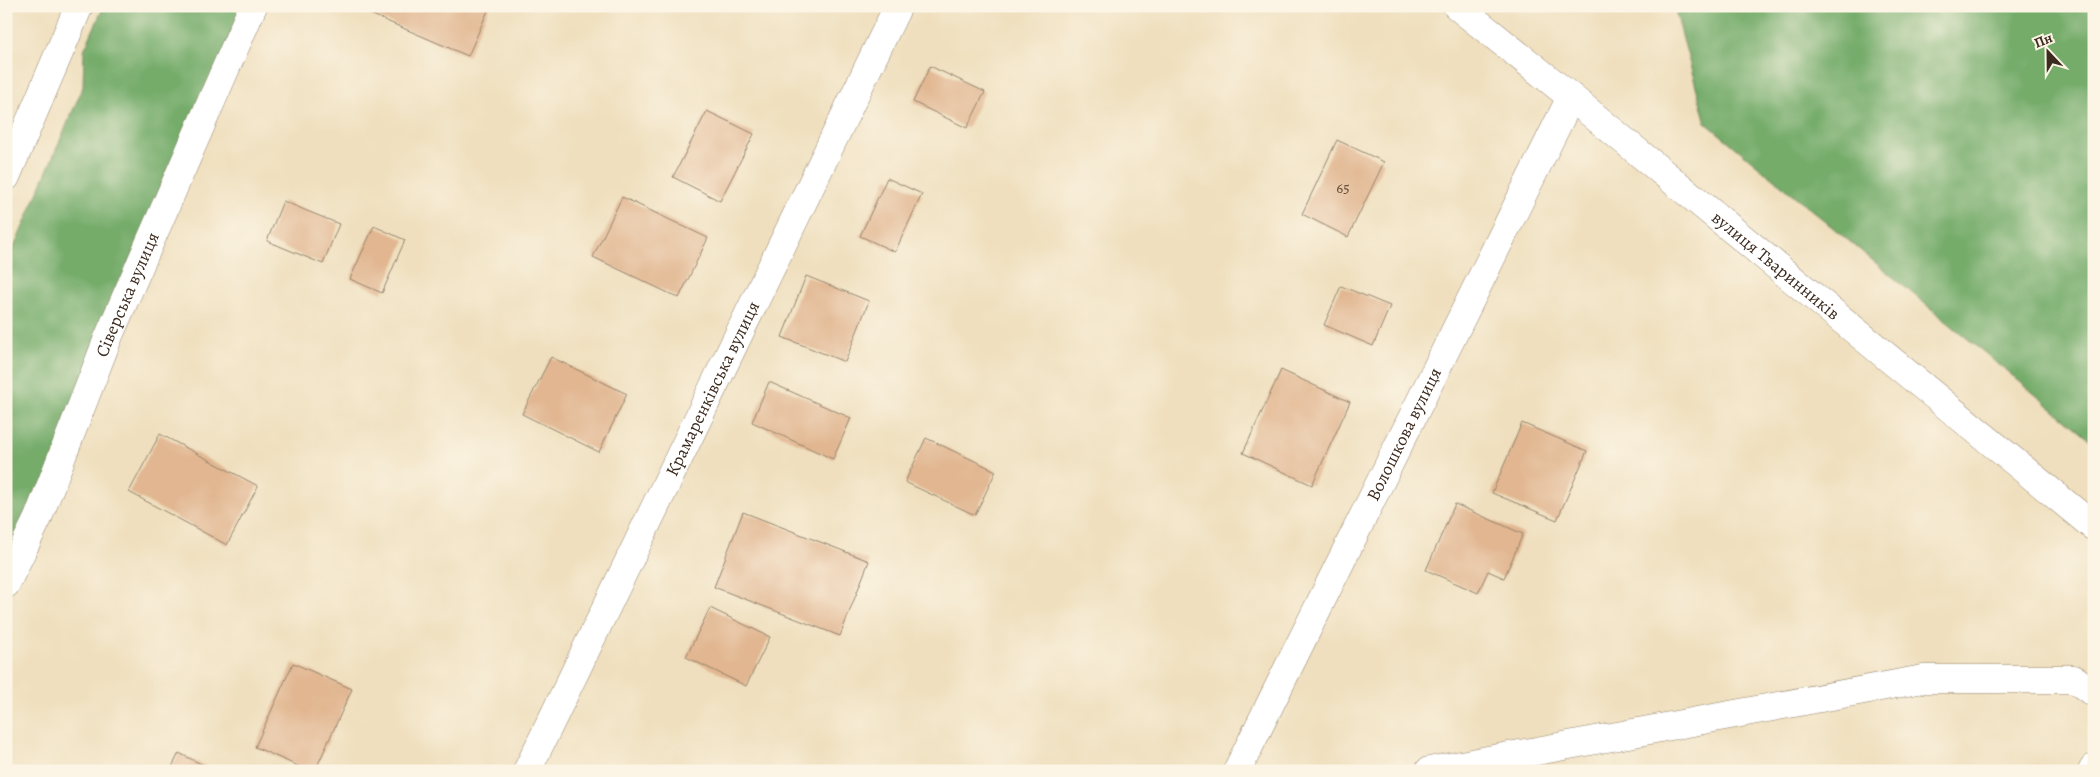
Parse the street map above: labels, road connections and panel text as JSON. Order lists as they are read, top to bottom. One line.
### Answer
{"streets":{"street":["вулиця Тваринників","Сіверська вулиця","Крамаренківська вулиця","Волошкова вулиця"]},"crossings":[["вулиця Тваринників","Волошкова вулиця"]],"house_numbers":["65"],"north":"top"}
